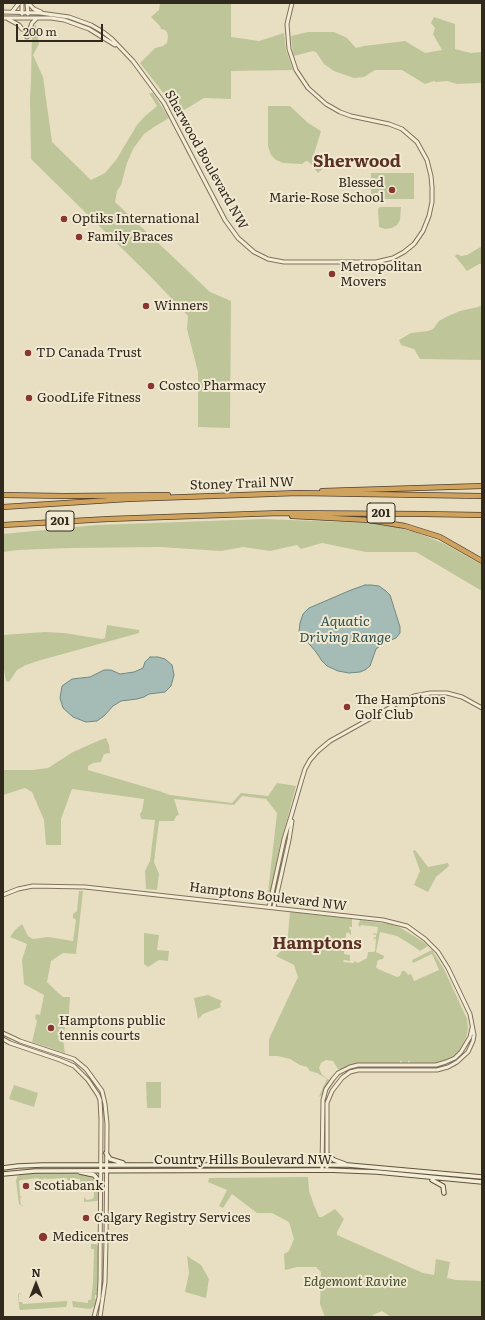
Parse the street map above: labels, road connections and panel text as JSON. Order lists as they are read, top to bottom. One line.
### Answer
{"streets":{"highway":["Stoney Trail NW","201"],"main road":["Country Hills Boulevard NW"],"street":["Sherwood Boulevard NW","Hamptons Boulevard NW"]},"crossings":[["Hamptons Boulevard NW","Country Hills Boulevard NW"]],"districts":["Sherwood","Hamptons"],"water":["Aquatic Driving Range"],"parks":["Edgemont Ravine"],"places":["Blessed Marie-Rose School","Optiks International","Family Braces","Metropolitan Movers","Winners","TD Canada Trust","Costco Pharmacy","GoodLife Fitness","The Hamptons Golf Club","Hamptons public tennis courts","Scotiabank","Calgary Registry Services","Medicentres"],"scale_bar":"200 m","north":"top"}
